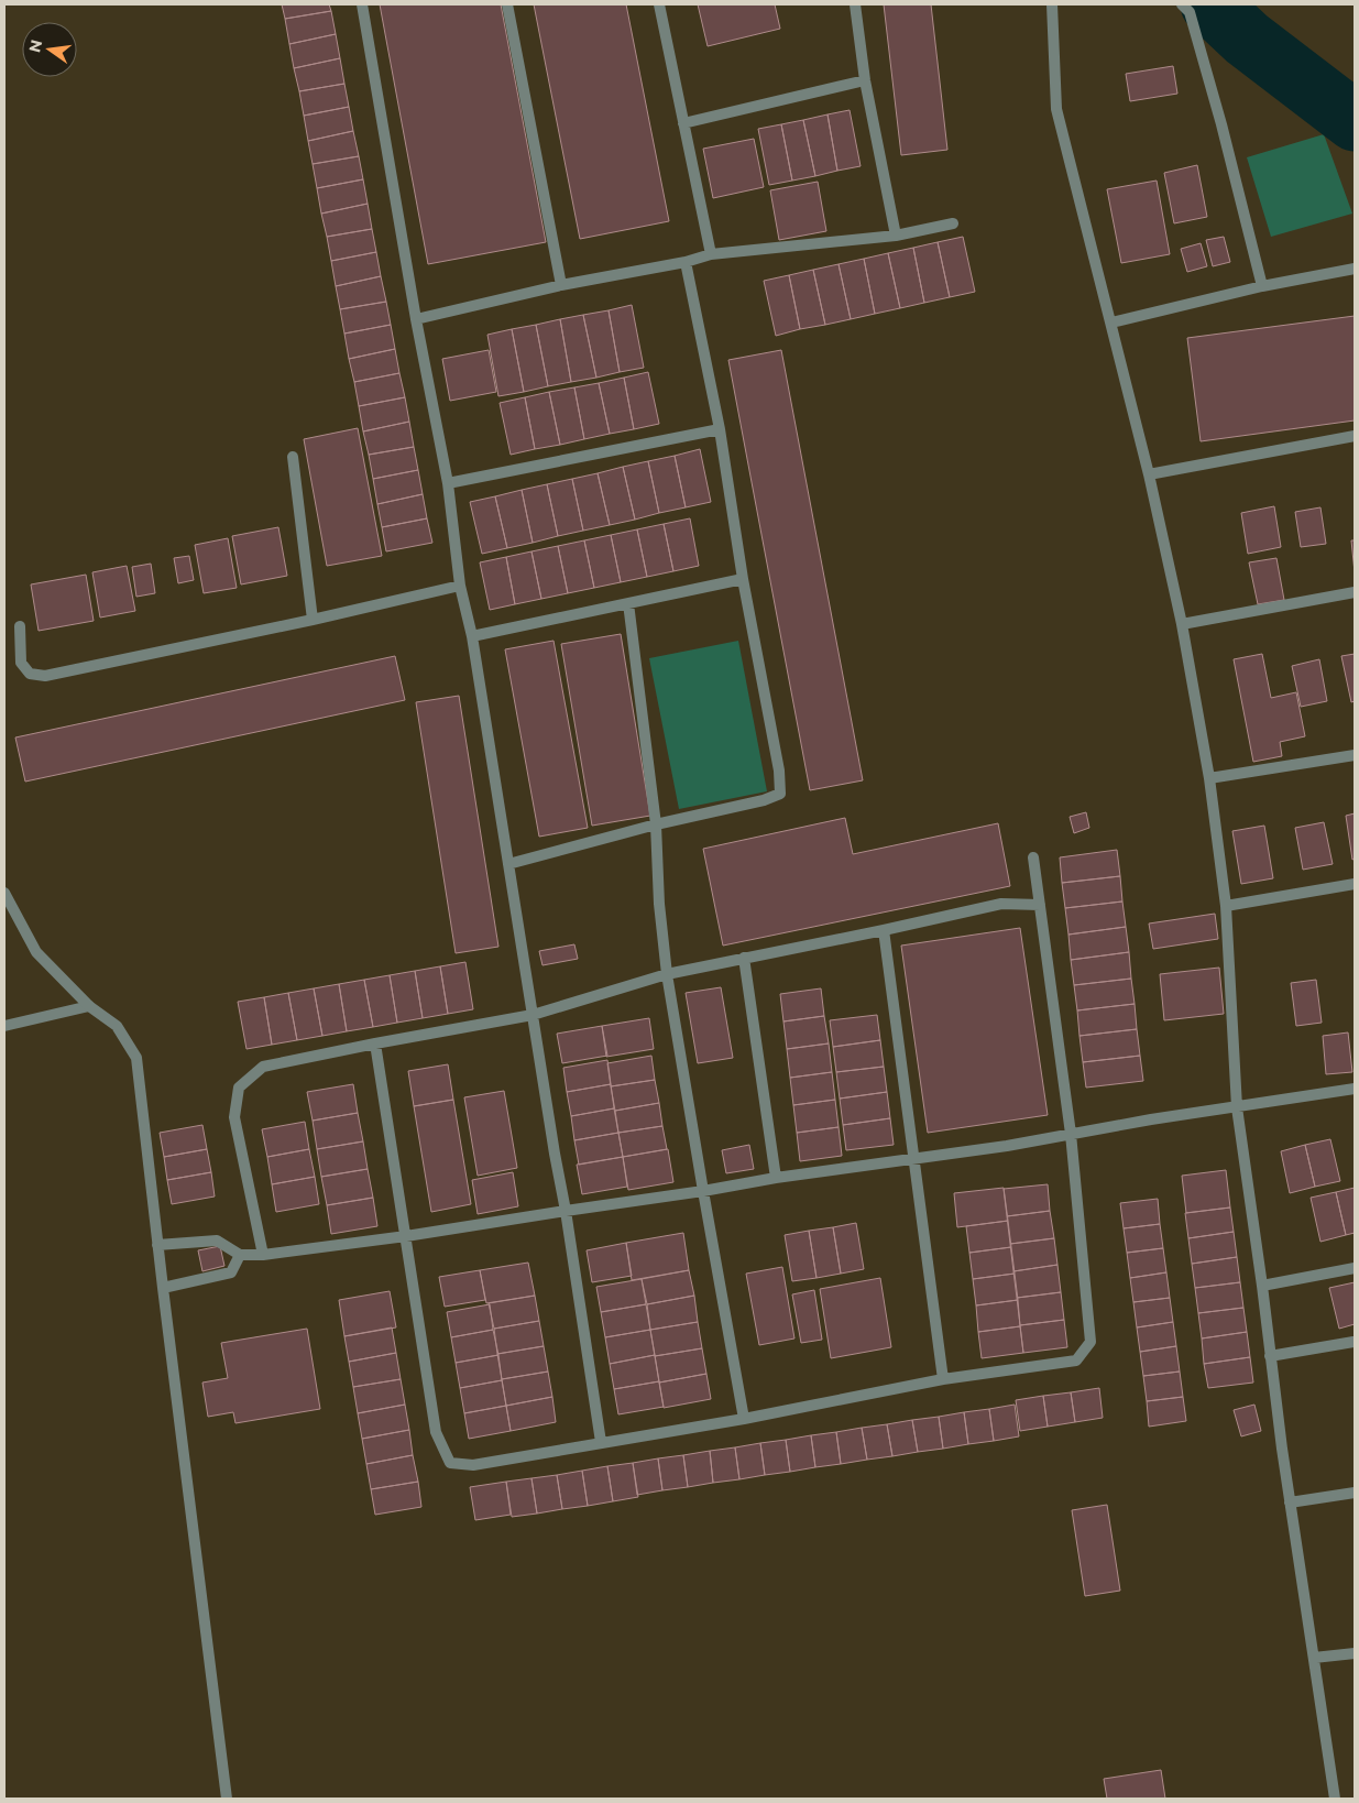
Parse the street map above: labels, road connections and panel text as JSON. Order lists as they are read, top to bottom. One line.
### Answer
{"north":"left"}
